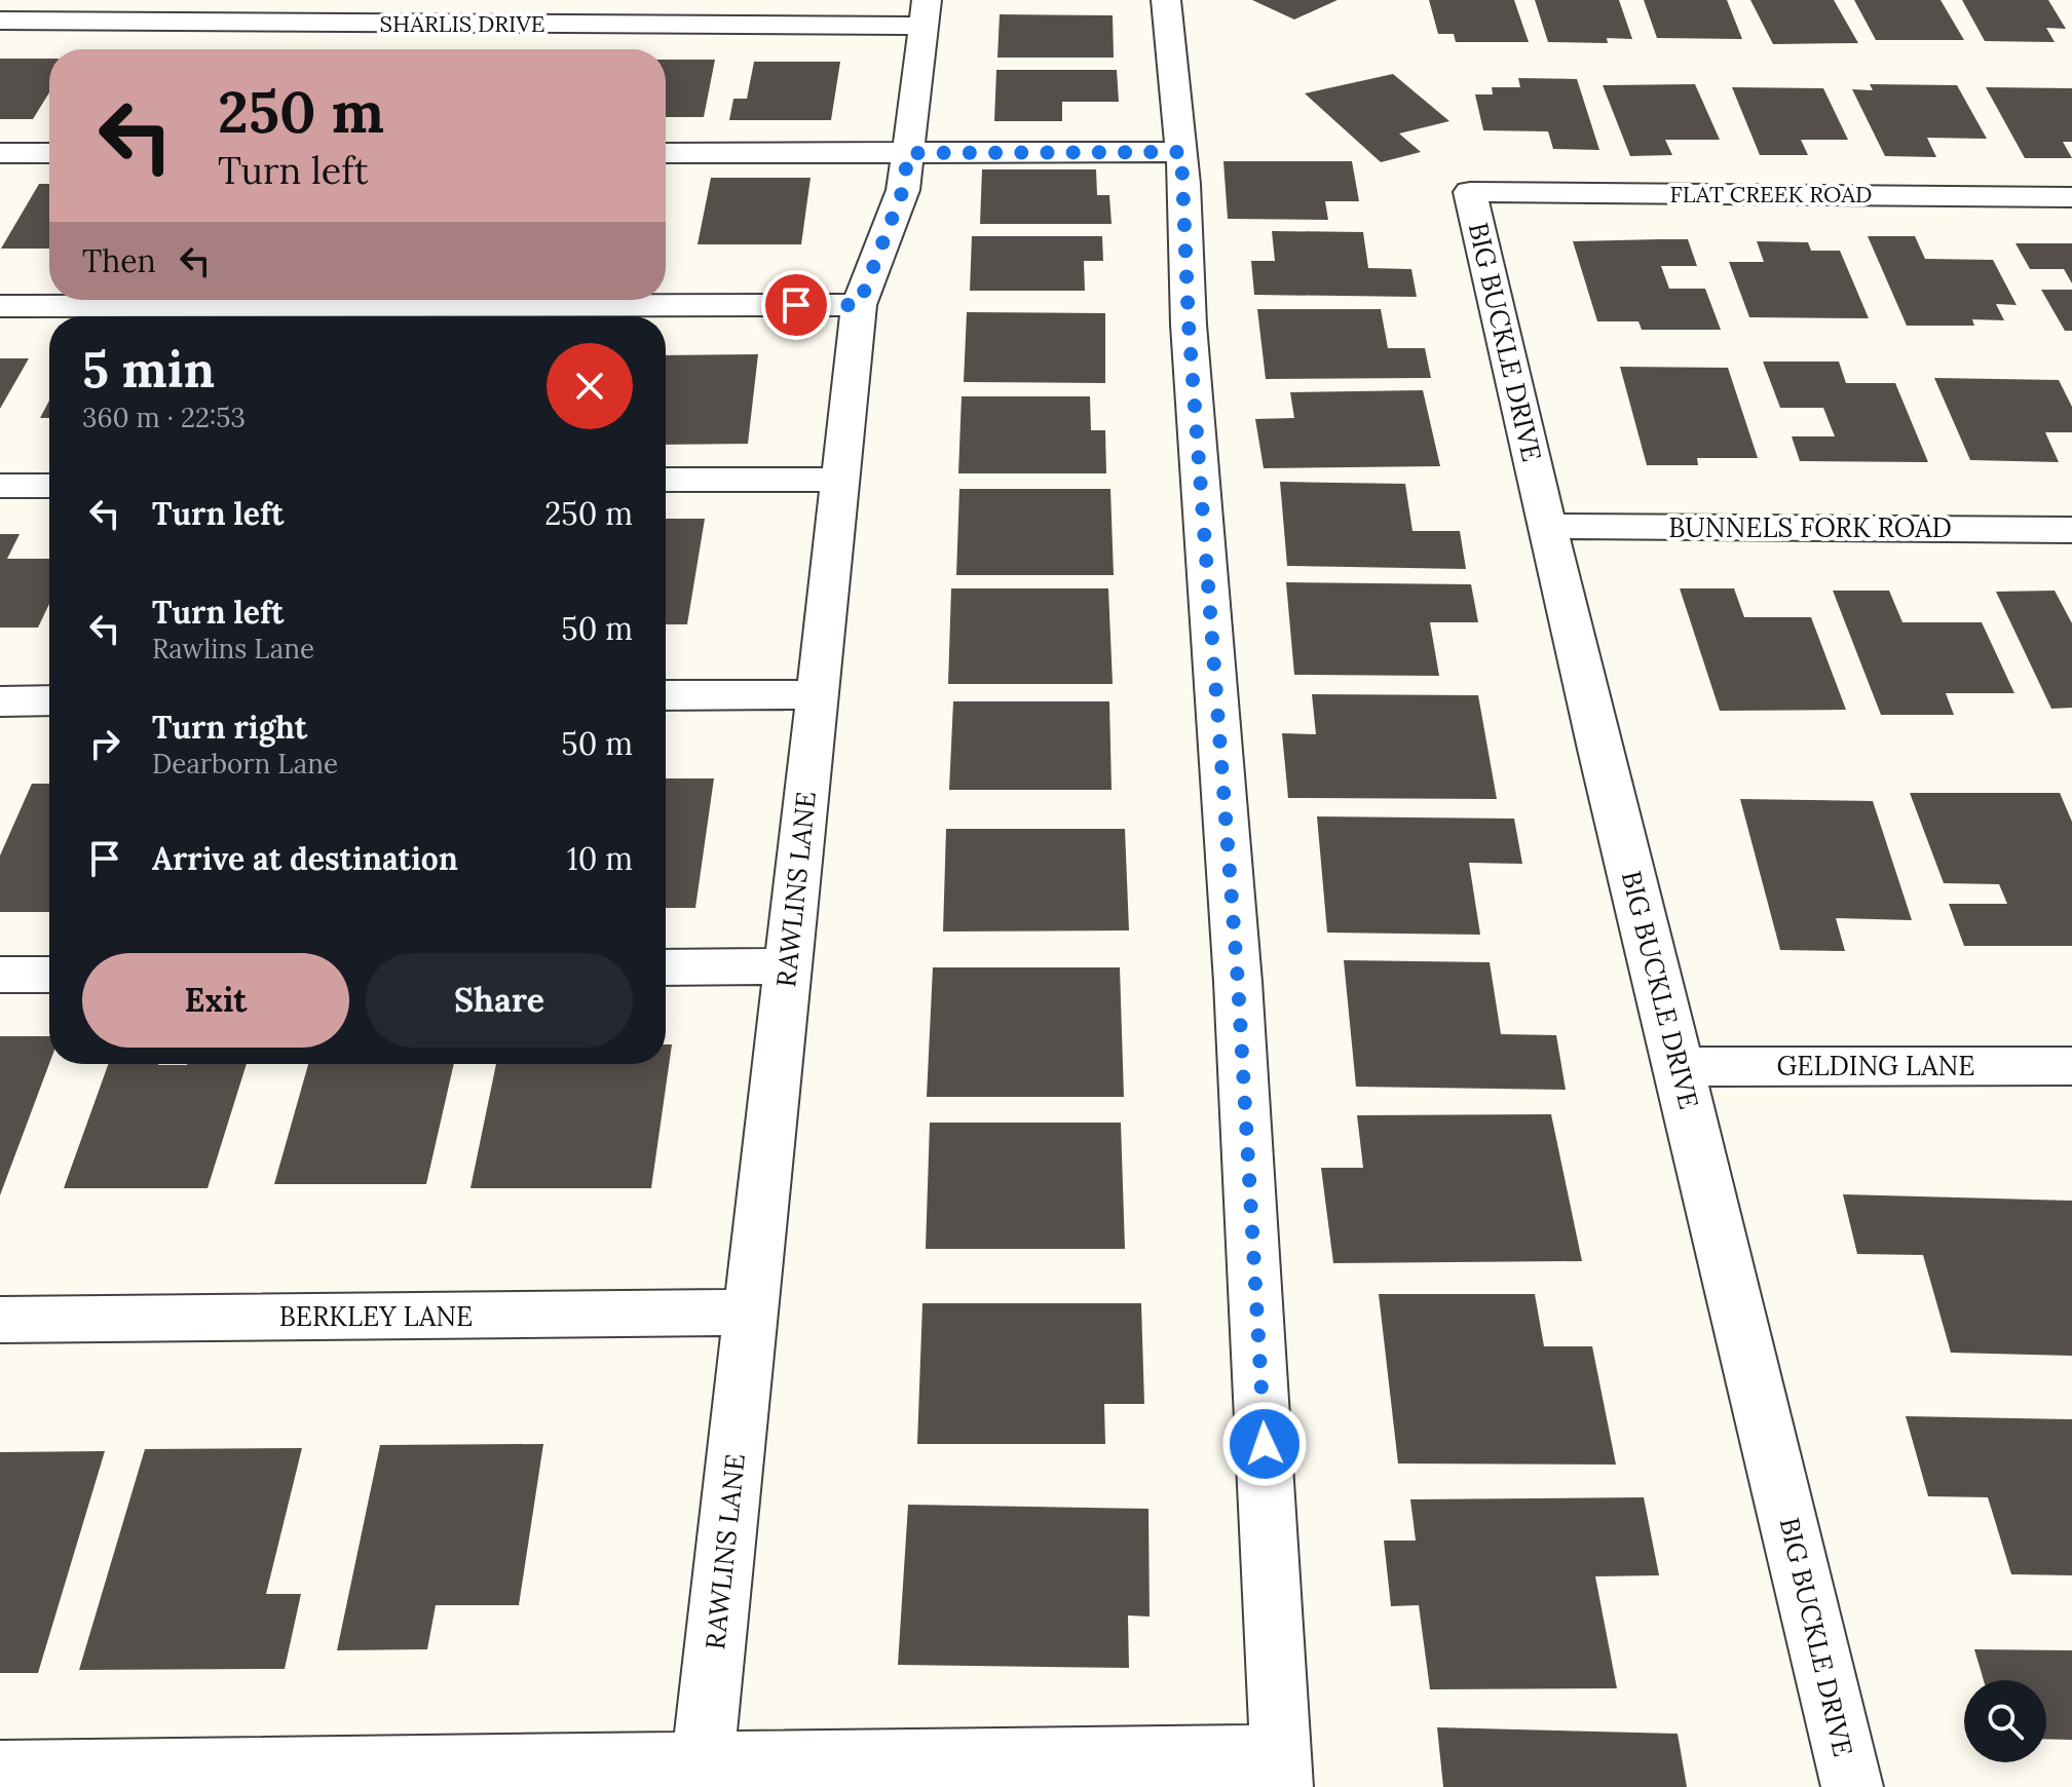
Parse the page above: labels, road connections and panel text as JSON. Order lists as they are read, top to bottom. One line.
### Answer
{"streets":{"street":["SHARLIS DRIVE","FLAT CREEK ROAD","BIG BUCKLE DRIVE","BUNNELS FORK ROAD","RAWLINS LANE","GELDING LANE","BERKLEY LANE"]},"crossings":[["SHARLIS DRIVE","RAWLINS LANE"],["FLAT CREEK ROAD","BIG BUCKLE DRIVE"],["BIG BUCKLE DRIVE","BUNNELS FORK ROAD"],["BIG BUCKLE DRIVE","GELDING LANE"],["RAWLINS LANE","BERKLEY LANE"]],"page":{"turn":["250 m","Turn left"],"then":"Then","heading":["5 min","360 m · 22:53"],"list":[{"name":"Turn left","value":"250 m"},{"name":"Turn left","note":"Rawlins Lane","value":"50 m"},{"name":"Turn right","note":"Dearborn Lane","value":"50 m"},{"name":"Arrive at destination","value":"10 m"}],"buttons":["Exit","Share"]}}
